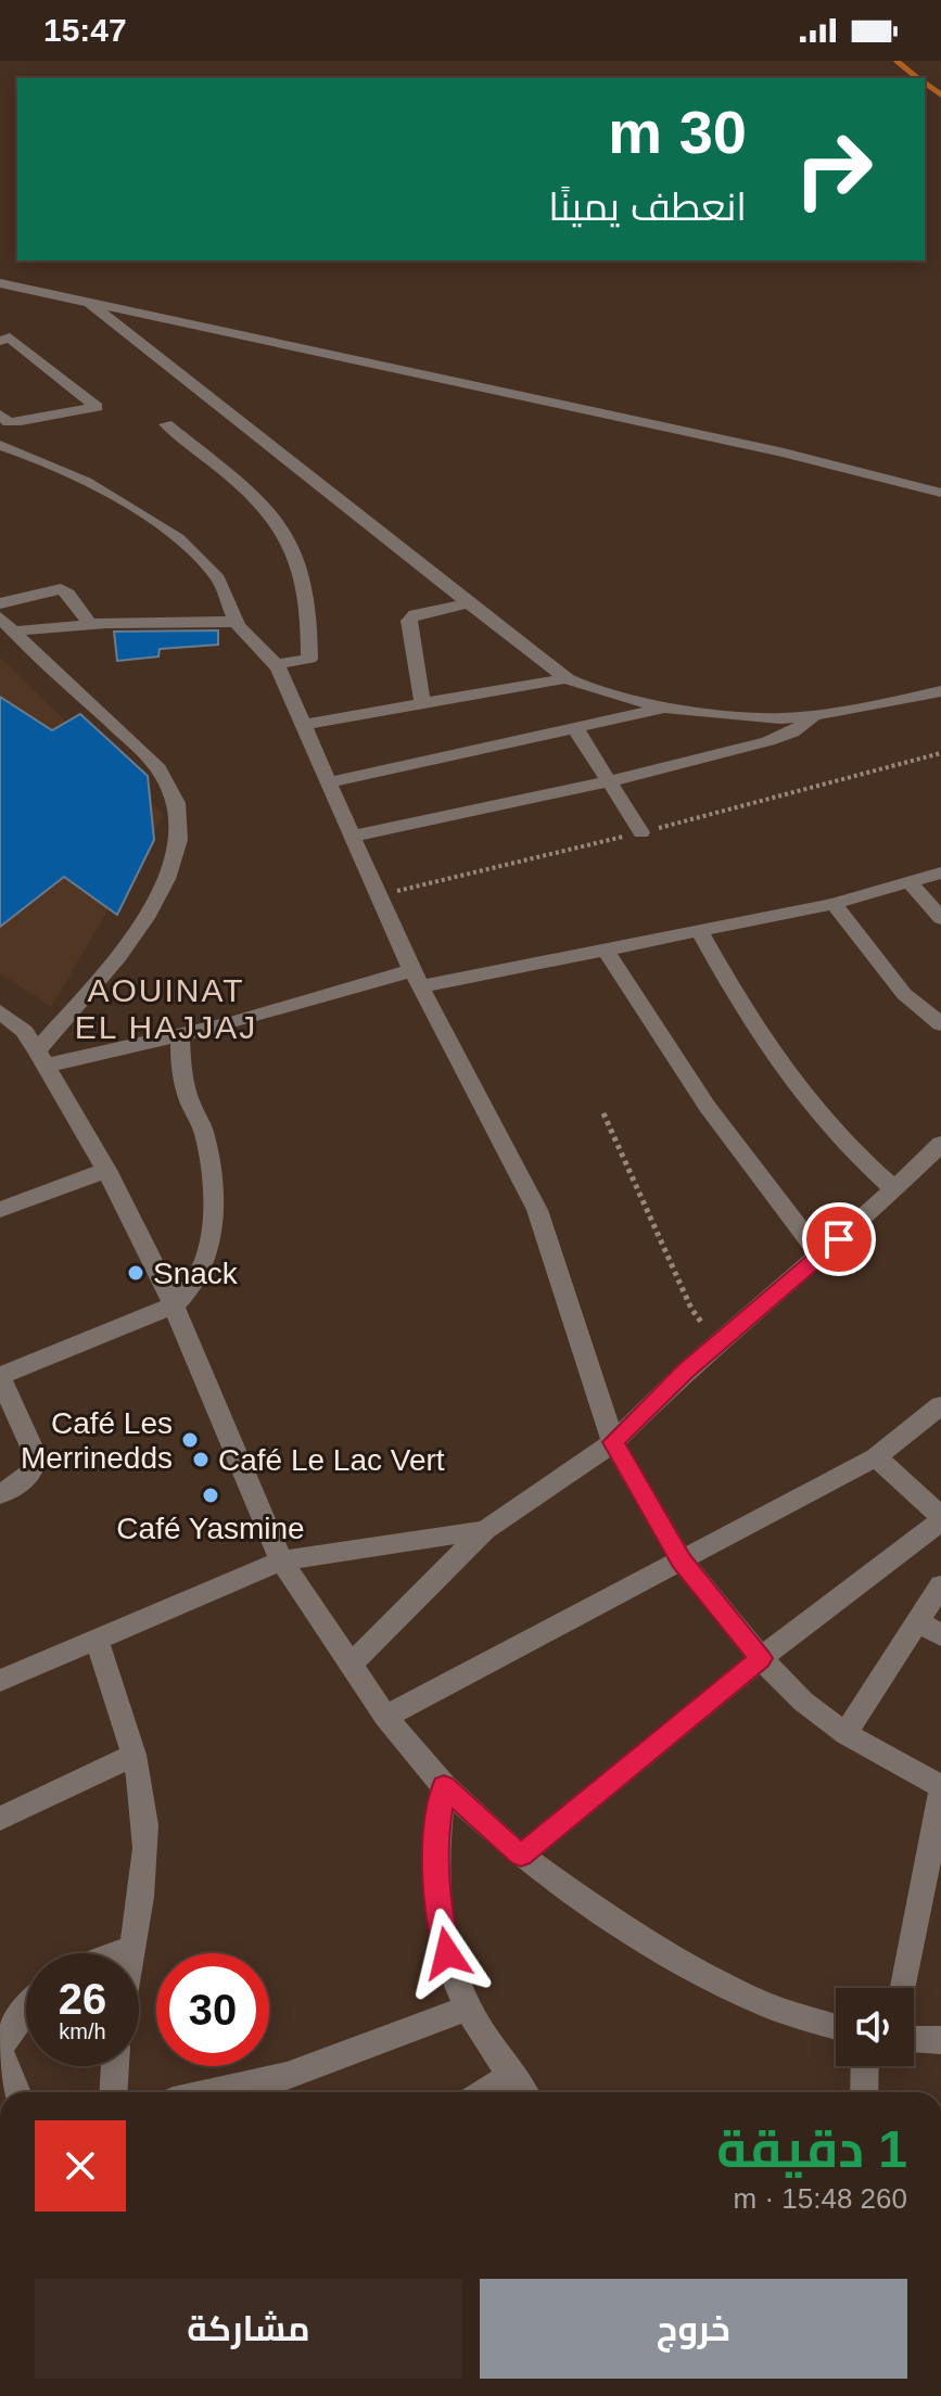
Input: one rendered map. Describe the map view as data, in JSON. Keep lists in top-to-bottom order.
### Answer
{
  "districts": ["AOUINAT EL HAJJAJ"],
  "places": [
    "Snack",
    "Café Les Merrinedds",
    "Café Le Lac Vert",
    "Café Yasmine"
  ],
  "page": {
    "status": "15:47",
    "turn": ["30 m", "انعطف يمينًا"],
    "speed": "26 km/h",
    "limit": "30",
    "heading": ["1 دقيقة", "260 m · 15:48"],
    "buttons": ["خروج", "مشاركة"]
  }
}
